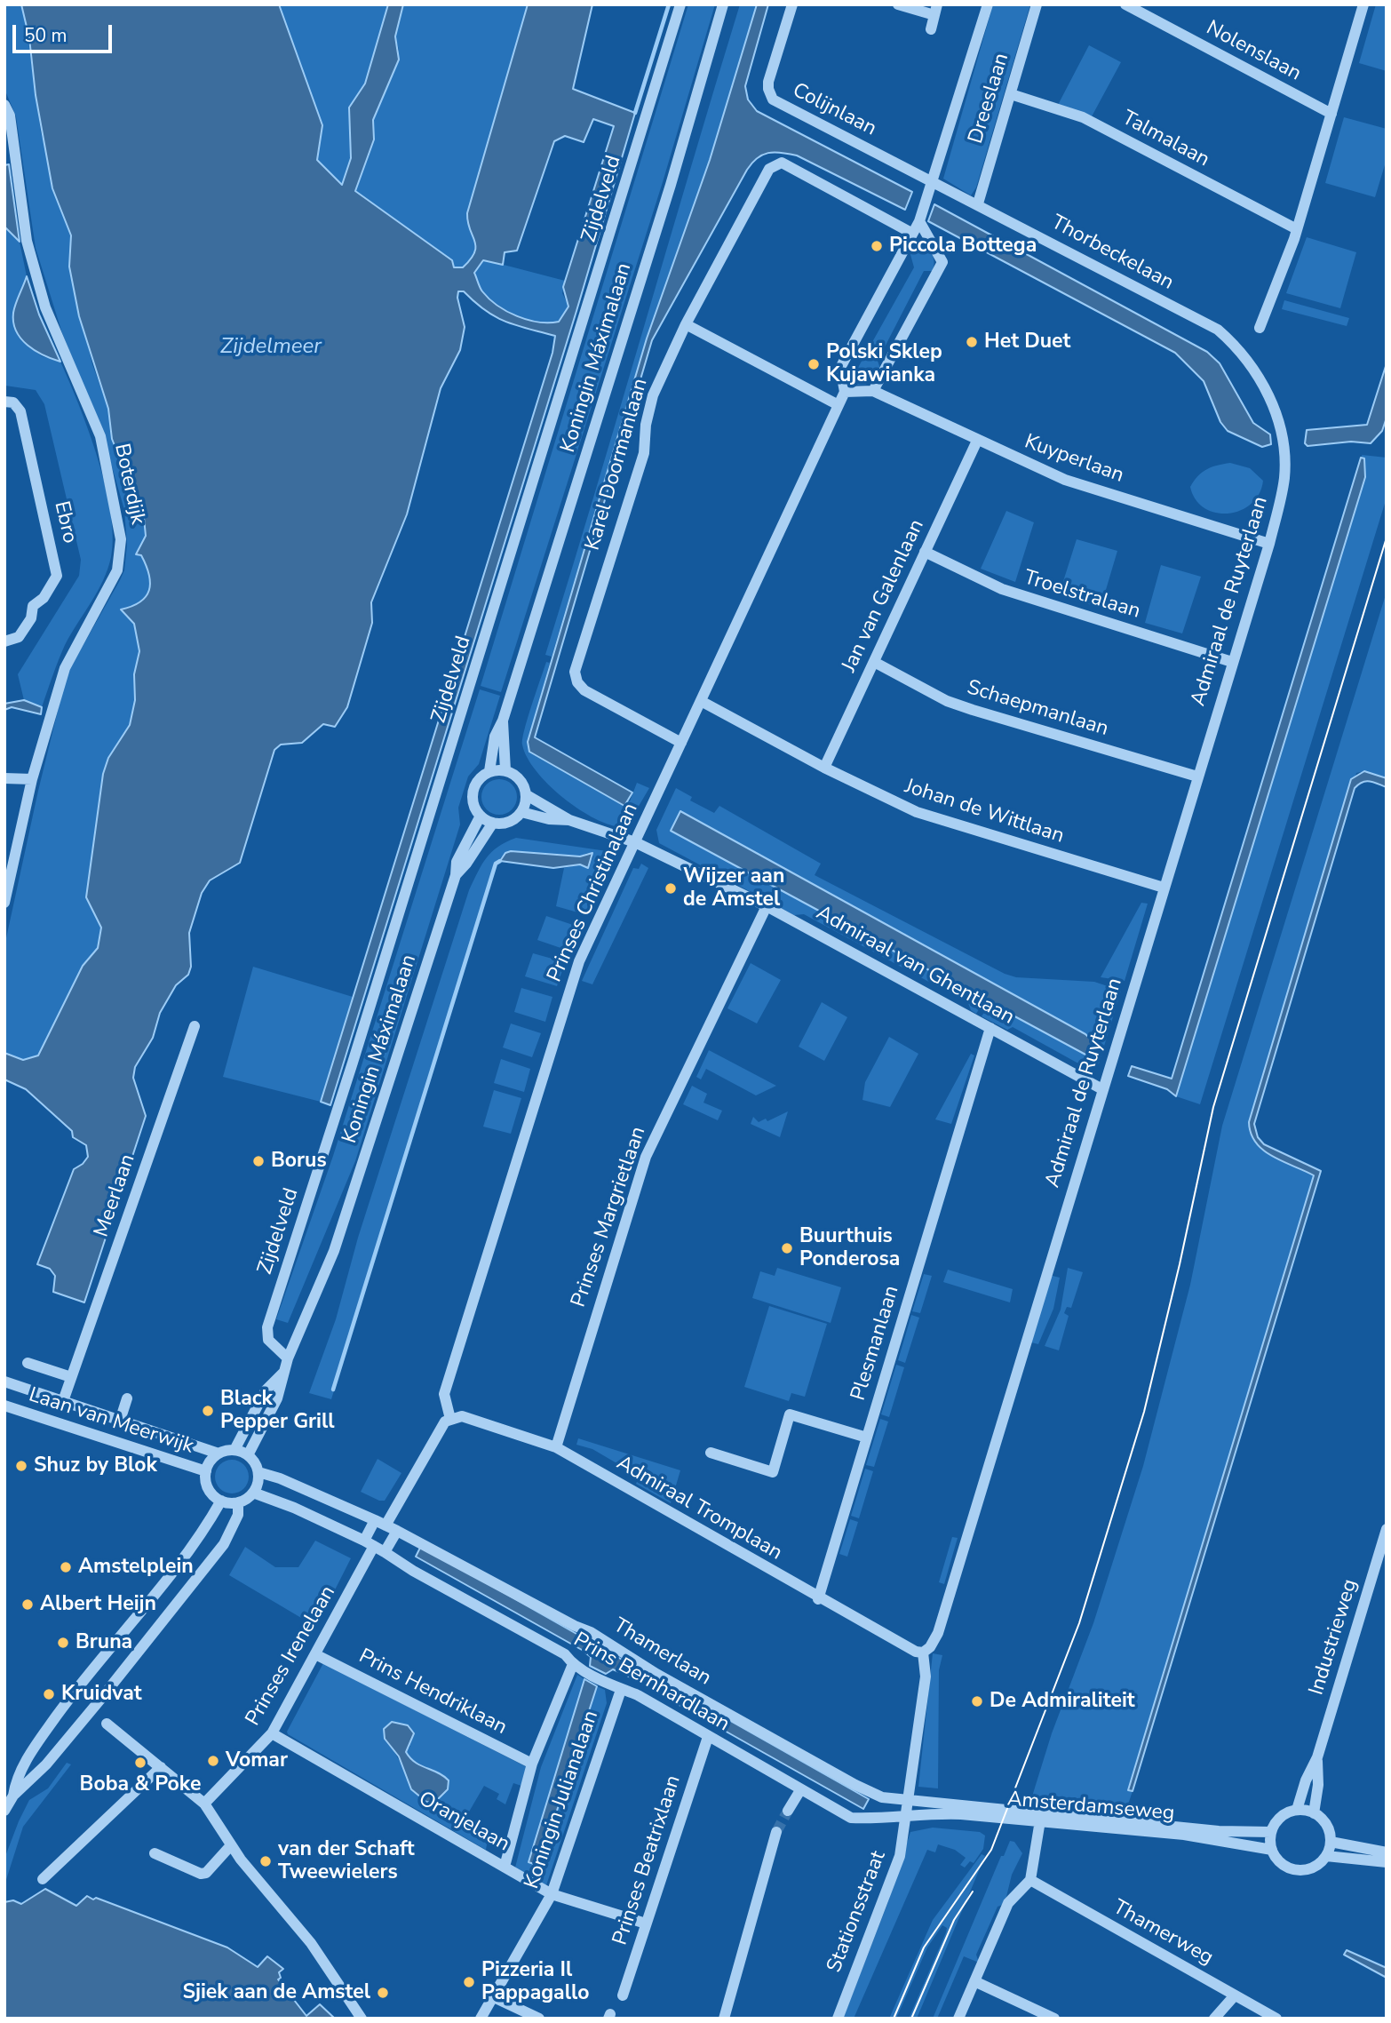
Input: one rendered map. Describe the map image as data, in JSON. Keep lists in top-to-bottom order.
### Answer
{
  "streets": {
    "street": [
      "Nolenslaan",
      "Dreeslaan",
      "Colijnlaan",
      "Talmalaan",
      "Zijdelveld",
      "Thorbeckelaan",
      "Koningin Máximalaan",
      "Kuyperlaan",
      "Karel Doormanlaan",
      "Boterdijk",
      "Ebro",
      "Troelstralaan",
      "Jan van Galenlaan",
      "Admiraal de Ruyterlaan",
      "Schaepmanlaan",
      "Johan de Wittlaan",
      "Prinses Christinalaan",
      "Admiraal van Ghentlaan",
      "Meerlaan",
      "Prinses Margrietlaan",
      "Plesmanlaan",
      "Laan van Meerwijk",
      "Admiraal Tromplaan",
      "Industrieweg",
      "Thamerlaan",
      "Prinses Irenelaan",
      "Prins Bernhardlaan",
      "Prins Hendriklaan",
      "Koningin Julianalaan",
      "Amsterdamseweg",
      "Oranjelaan",
      "Prinses Beatrixlaan",
      "Stationsstraat",
      "Thamerweg"
    ]
  },
  "crossings": [
    ["Dreeslaan", "Talmalaan"],
    ["Dreeslaan", "Thorbeckelaan"],
    ["Colijnlaan", "Thorbeckelaan"],
    ["Colijnlaan", "Prinses Christinalaan"],
    ["Zijdelveld", "Koningin Máximalaan"],
    ["Thorbeckelaan", "Admiraal de Ruyterlaan"],
    ["Thorbeckelaan", "Prinses Christinalaan"],
    ["Koningin Máximalaan", "Admiraal van Ghentlaan"],
    ["Koningin Máximalaan", "Laan van Meerwijk"],
    ["Kuyperlaan", "Jan van Galenlaan"],
    ["Kuyperlaan", "Admiraal de Ruyterlaan"],
    ["Karel Doormanlaan", "Prinses Christinalaan"],
    ["Troelstralaan", "Jan van Galenlaan"],
    ["Troelstralaan", "Admiraal de Ruyterlaan"],
    ["Jan van Galenlaan", "Schaepmanlaan"],
    ["Jan van Galenlaan", "Johan de Wittlaan"],
    ["Admiraal de Ruyterlaan", "Schaepmanlaan"],
    ["Admiraal de Ruyterlaan", "Johan de Wittlaan"],
    ["Admiraal de Ruyterlaan", "Admiraal van Ghentlaan"],
    ["Admiraal de Ruyterlaan", "Admiraal Tromplaan"],
    ["Johan de Wittlaan", "Prinses Christinalaan"],
    ["Prinses Christinalaan", "Admiraal van Ghentlaan"],
    ["Prinses Christinalaan", "Admiraal Tromplaan"],
    ["Admiraal van Ghentlaan", "Prinses Margrietlaan"],
    ["Admiraal van Ghentlaan", "Plesmanlaan"],
    ["Meerlaan", "Laan van Meerwijk"],
    ["Prinses Margrietlaan", "Admiraal Tromplaan"],
    ["Plesmanlaan", "Admiraal Tromplaan"],
    ["Industrieweg", "Amsterdamseweg"],
    ["Thamerlaan", "Prinses Irenelaan"],
    ["Thamerlaan", "Amsterdamseweg"],
    ["Thamerlaan", "Stationsstraat"],
    ["Prinses Irenelaan", "Prins Bernhardlaan"],
    ["Prinses Irenelaan", "Prins Hendriklaan"],
    ["Prinses Irenelaan", "Oranjelaan"],
    ["Prins Bernhardlaan", "Koningin Julianalaan"],
    ["Prins Bernhardlaan", "Amsterdamseweg"],
    ["Prins Bernhardlaan", "Prinses Beatrixlaan"],
    ["Prins Bernhardlaan", "Stationsstraat"],
    ["Koningin Julianalaan", "Oranjelaan"],
    ["Amsterdamseweg", "Stationsstraat"],
    ["Oranjelaan", "Prinses Beatrixlaan"]
  ],
  "water": ["Zijdelmeer"],
  "places": [
    "Piccola Bottega",
    "Het Duet",
    "Polski Sklep Kujawianka",
    "Wijzer aan de Amstel",
    "Borus",
    "Buurthuis Ponderosa",
    "Black Pepper Grill",
    "Shuz by Blok",
    "Amstelplein",
    "Albert Heijn",
    "Bruna",
    "Kruidvat",
    "De Admiraliteit",
    "Vomar",
    "Boba & Poke",
    "van der Schaft Tweewielers",
    "Pizzeria Il Pappagallo",
    "Sjiek aan de Amstel"
  ],
  "scale_bar": "50 m"
}
